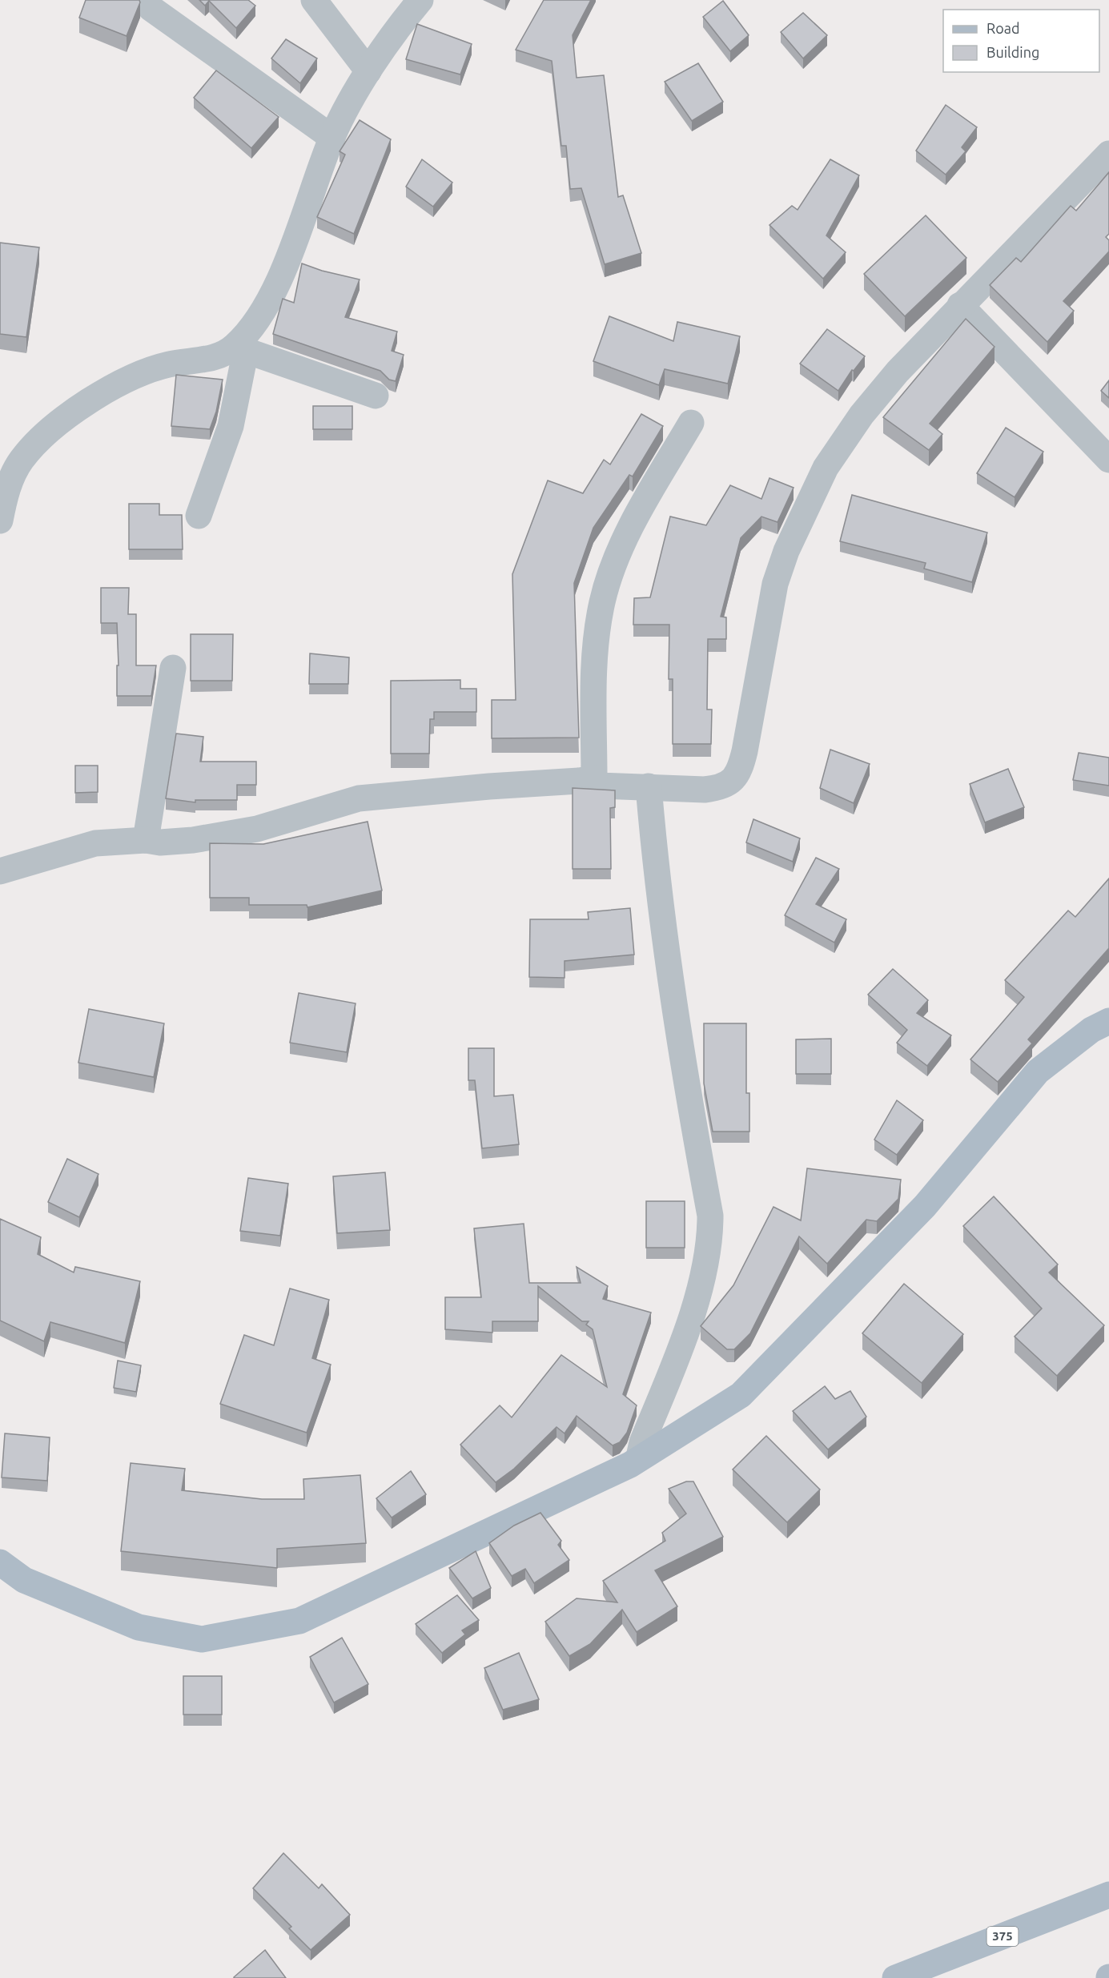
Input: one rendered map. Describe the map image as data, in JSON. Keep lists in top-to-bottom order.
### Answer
{
  "streets": {
    "main road": ["375"]
  },
  "legend": ["Road", "Building"]
}
